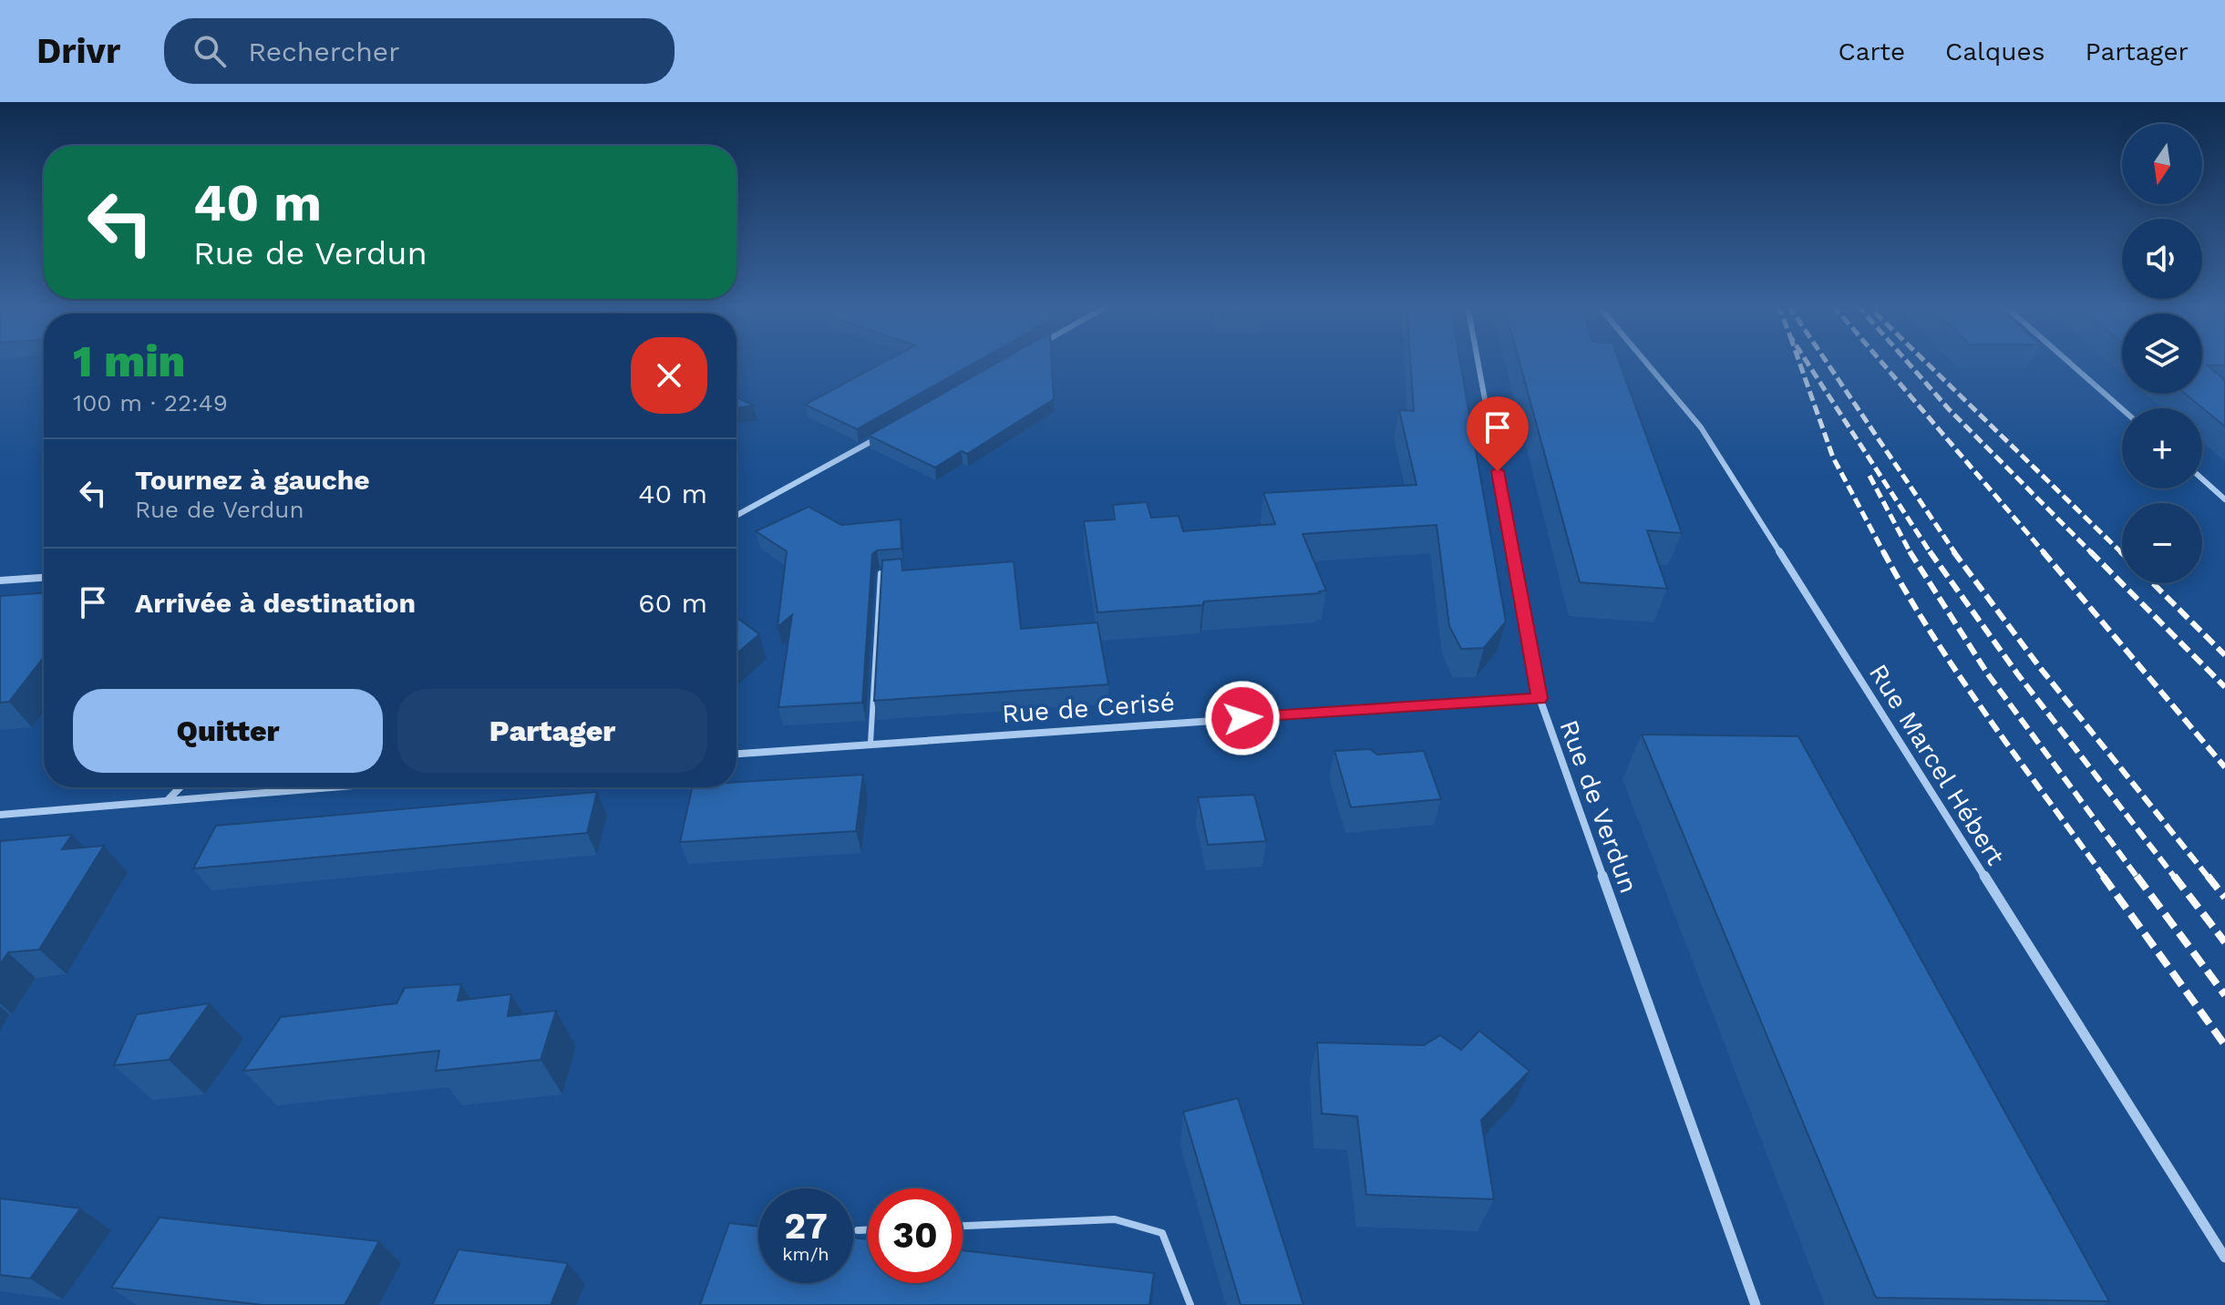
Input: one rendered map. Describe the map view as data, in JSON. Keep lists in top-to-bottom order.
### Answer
{
  "streets": {
    "street": ["Rue de Cerisé", "Rue Marcel Hébert", "Rue de Verdun"]
  },
  "crossings": [
    ["Rue de Cerisé", "Rue de Verdun"]
  ],
  "north": "bottom",
  "page": {
    "header": "Drivr",
    "search": "Rechercher",
    "nav": ["Carte", "Calques", "Partager"],
    "map_buttons": ["+", "−"],
    "turn": ["40 m", "Rue de Verdun"],
    "heading": ["1 min", "100 m · 22:49"],
    "list": [
      {
        "name": "Tournez à gauche",
        "note": "Rue de Verdun",
        "value": "40 m"
      },
      {
        "name": "Arrivée à destination",
        "value": "60 m"
      }
    ],
    "buttons": ["Quitter", "Partager"],
    "speed": "27 km/h",
    "limit": "30"
  }
}
